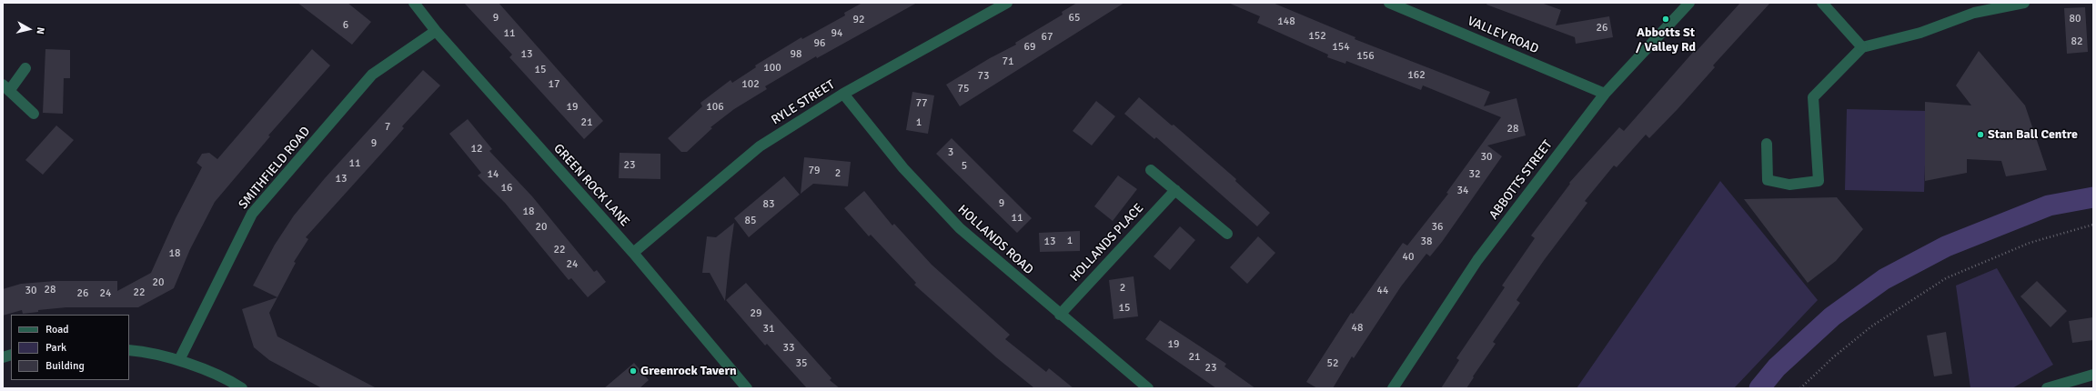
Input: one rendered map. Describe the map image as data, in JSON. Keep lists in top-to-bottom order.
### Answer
{
  "streets": {
    "street": [
      "VALLEY ROAD",
      "RYLE STREET",
      "SMITHFIELD ROAD",
      "ABBOTTS STREET",
      "GREEN ROCK LANE",
      "HOLLANDS ROAD",
      "HOLLANDS PLACE"
    ]
  },
  "crossings": [
    ["VALLEY ROAD", "ABBOTTS STREET"],
    ["RYLE STREET", "GREEN ROCK LANE"],
    ["RYLE STREET", "HOLLANDS ROAD"],
    ["SMITHFIELD ROAD", "GREEN ROCK LANE"],
    ["HOLLANDS ROAD", "HOLLANDS PLACE"]
  ],
  "places": ["Abbotts St / Valley Rd", "Stan Ball Centre", "Greenrock Tavern"],
  "house_numbers": [
    "9",
    "65",
    "80",
    "92",
    "148",
    "6",
    "26",
    "11",
    "94",
    "152",
    "67",
    "82",
    "96",
    "69",
    "154",
    "13",
    "98",
    "156",
    "71",
    "100",
    "15",
    "162",
    "73",
    "17",
    "102",
    "75",
    "77",
    "19",
    "106",
    "21",
    "1",
    "7",
    "28",
    "9",
    "12",
    "3",
    "30",
    "11",
    "23",
    "5",
    "79",
    "2",
    "14",
    "32",
    "13",
    "16",
    "34",
    "9",
    "83",
    "18",
    "11",
    "85",
    "20",
    "36",
    "1",
    "13",
    "38",
    "22",
    "18",
    "40",
    "24",
    "20",
    "2",
    "28",
    "30",
    "44",
    "22",
    "26",
    "24",
    "15",
    "29",
    "48",
    "31",
    "19",
    "33",
    "21",
    "35",
    "52",
    "23"
  ],
  "legend": ["Road", "Park", "Building"],
  "north": "right"
}
